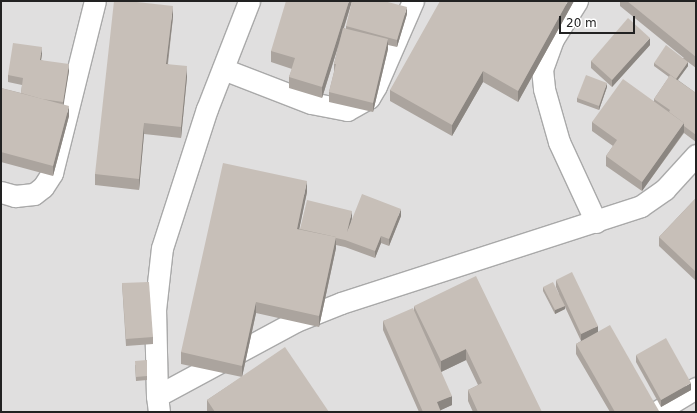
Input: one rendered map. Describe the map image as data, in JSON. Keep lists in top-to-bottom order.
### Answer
{
  "scale_bar": "20 m"
}
